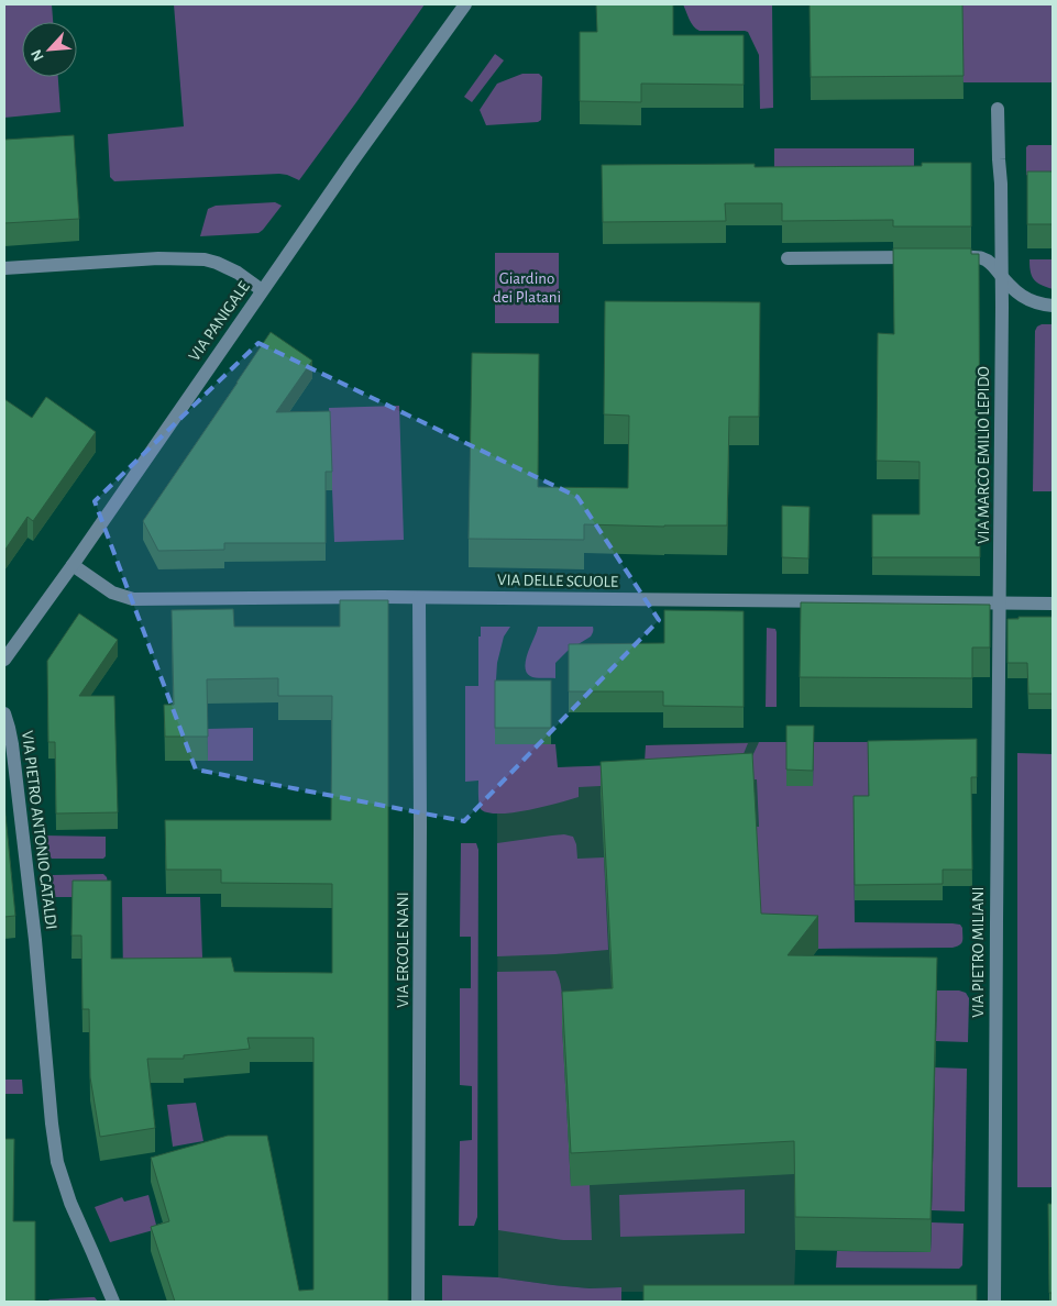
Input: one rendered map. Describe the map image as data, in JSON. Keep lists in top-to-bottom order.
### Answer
{
  "streets": {
    "street": [
      "VIA PANIGALE",
      "VIA MARCO EMILIO LEPIDO",
      "VIA DELLE SCUOLE",
      "VIA PIETRO ANTONIO CATALDI",
      "VIA ERCOLE NANI",
      "VIA PIETRO MILIANI"
    ]
  },
  "crossings": [
    ["VIA PANIGALE", "VIA DELLE SCUOLE"],
    ["VIA MARCO EMILIO LEPIDO", "VIA DELLE SCUOLE"],
    ["VIA MARCO EMILIO LEPIDO", "VIA PIETRO MILIANI"],
    ["VIA DELLE SCUOLE", "VIA ERCOLE NANI"],
    ["VIA DELLE SCUOLE", "VIA PIETRO MILIANI"]
  ],
  "parks": ["Giardino dei Platani"],
  "north": "bottom left"
}
